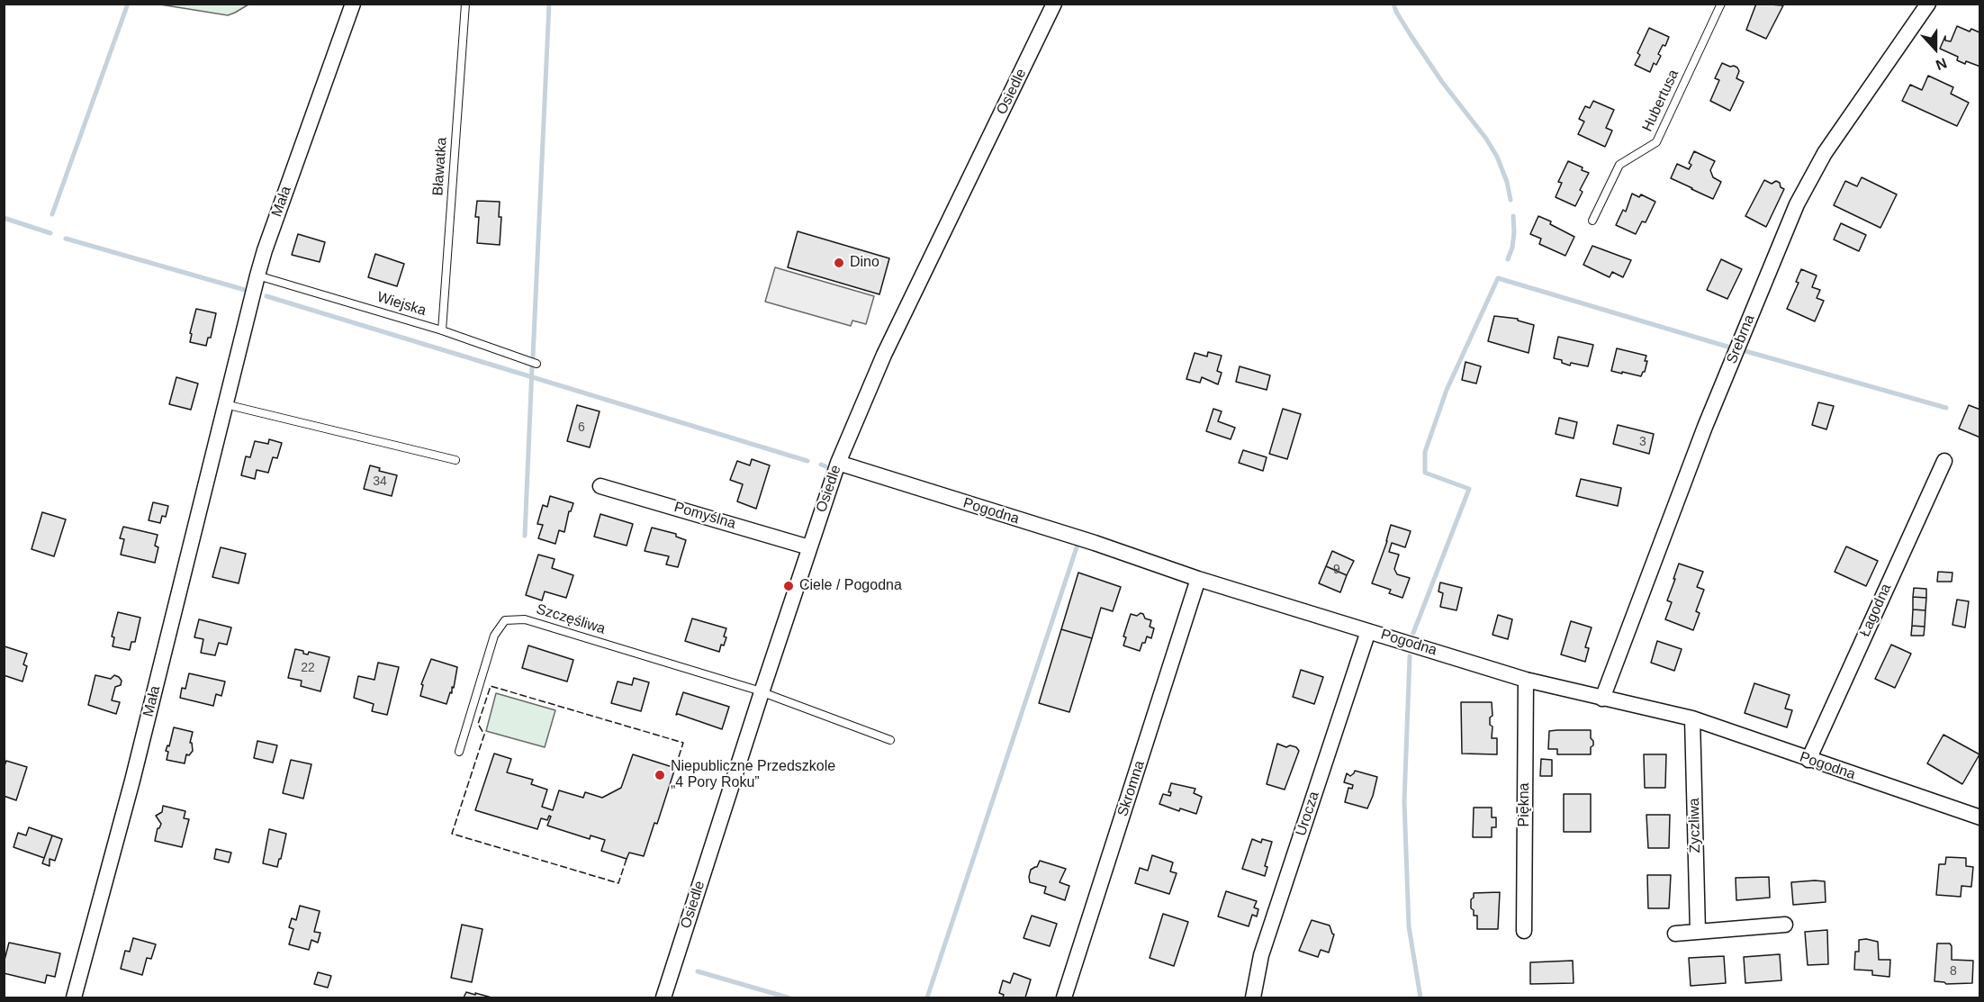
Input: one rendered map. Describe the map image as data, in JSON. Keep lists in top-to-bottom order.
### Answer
{
  "streets": {
    "street": [
      "Osiedle",
      "Mała",
      "Srebrna",
      "Pogodna",
      "Pomyślna",
      "Łagodna",
      "Skromna",
      "Piękna",
      "Urocza",
      "Życzliwa"
    ],
    "lane": [
      "Hubertusa",
      "Bławatka",
      "Wiejska",
      "Szczęśliwa"
    ]
  },
  "crossings": [
    ["Osiedle", "Pogodna"],
    ["Osiedle", "Pomyślna"],
    ["Osiedle", "Szczęśliwa"],
    ["Bławatka", "Wiejska"],
    ["Mała", "Wiejska"],
    ["Srebrna", "Pogodna"],
    ["Pogodna", "Łagodna"],
    ["Pogodna", "Skromna"],
    ["Pogodna", "Piękna"],
    ["Pogodna", "Urocza"],
    ["Pogodna", "Życzliwa"]
  ],
  "places": ["Dino", "Ciele / Pogodna", "Niepubliczne Przedszkole „4 Pory Roku”"],
  "house_numbers": [
    "6",
    "3",
    "34",
    "9",
    "22",
    "8"
  ],
  "north": "bottom"
}
